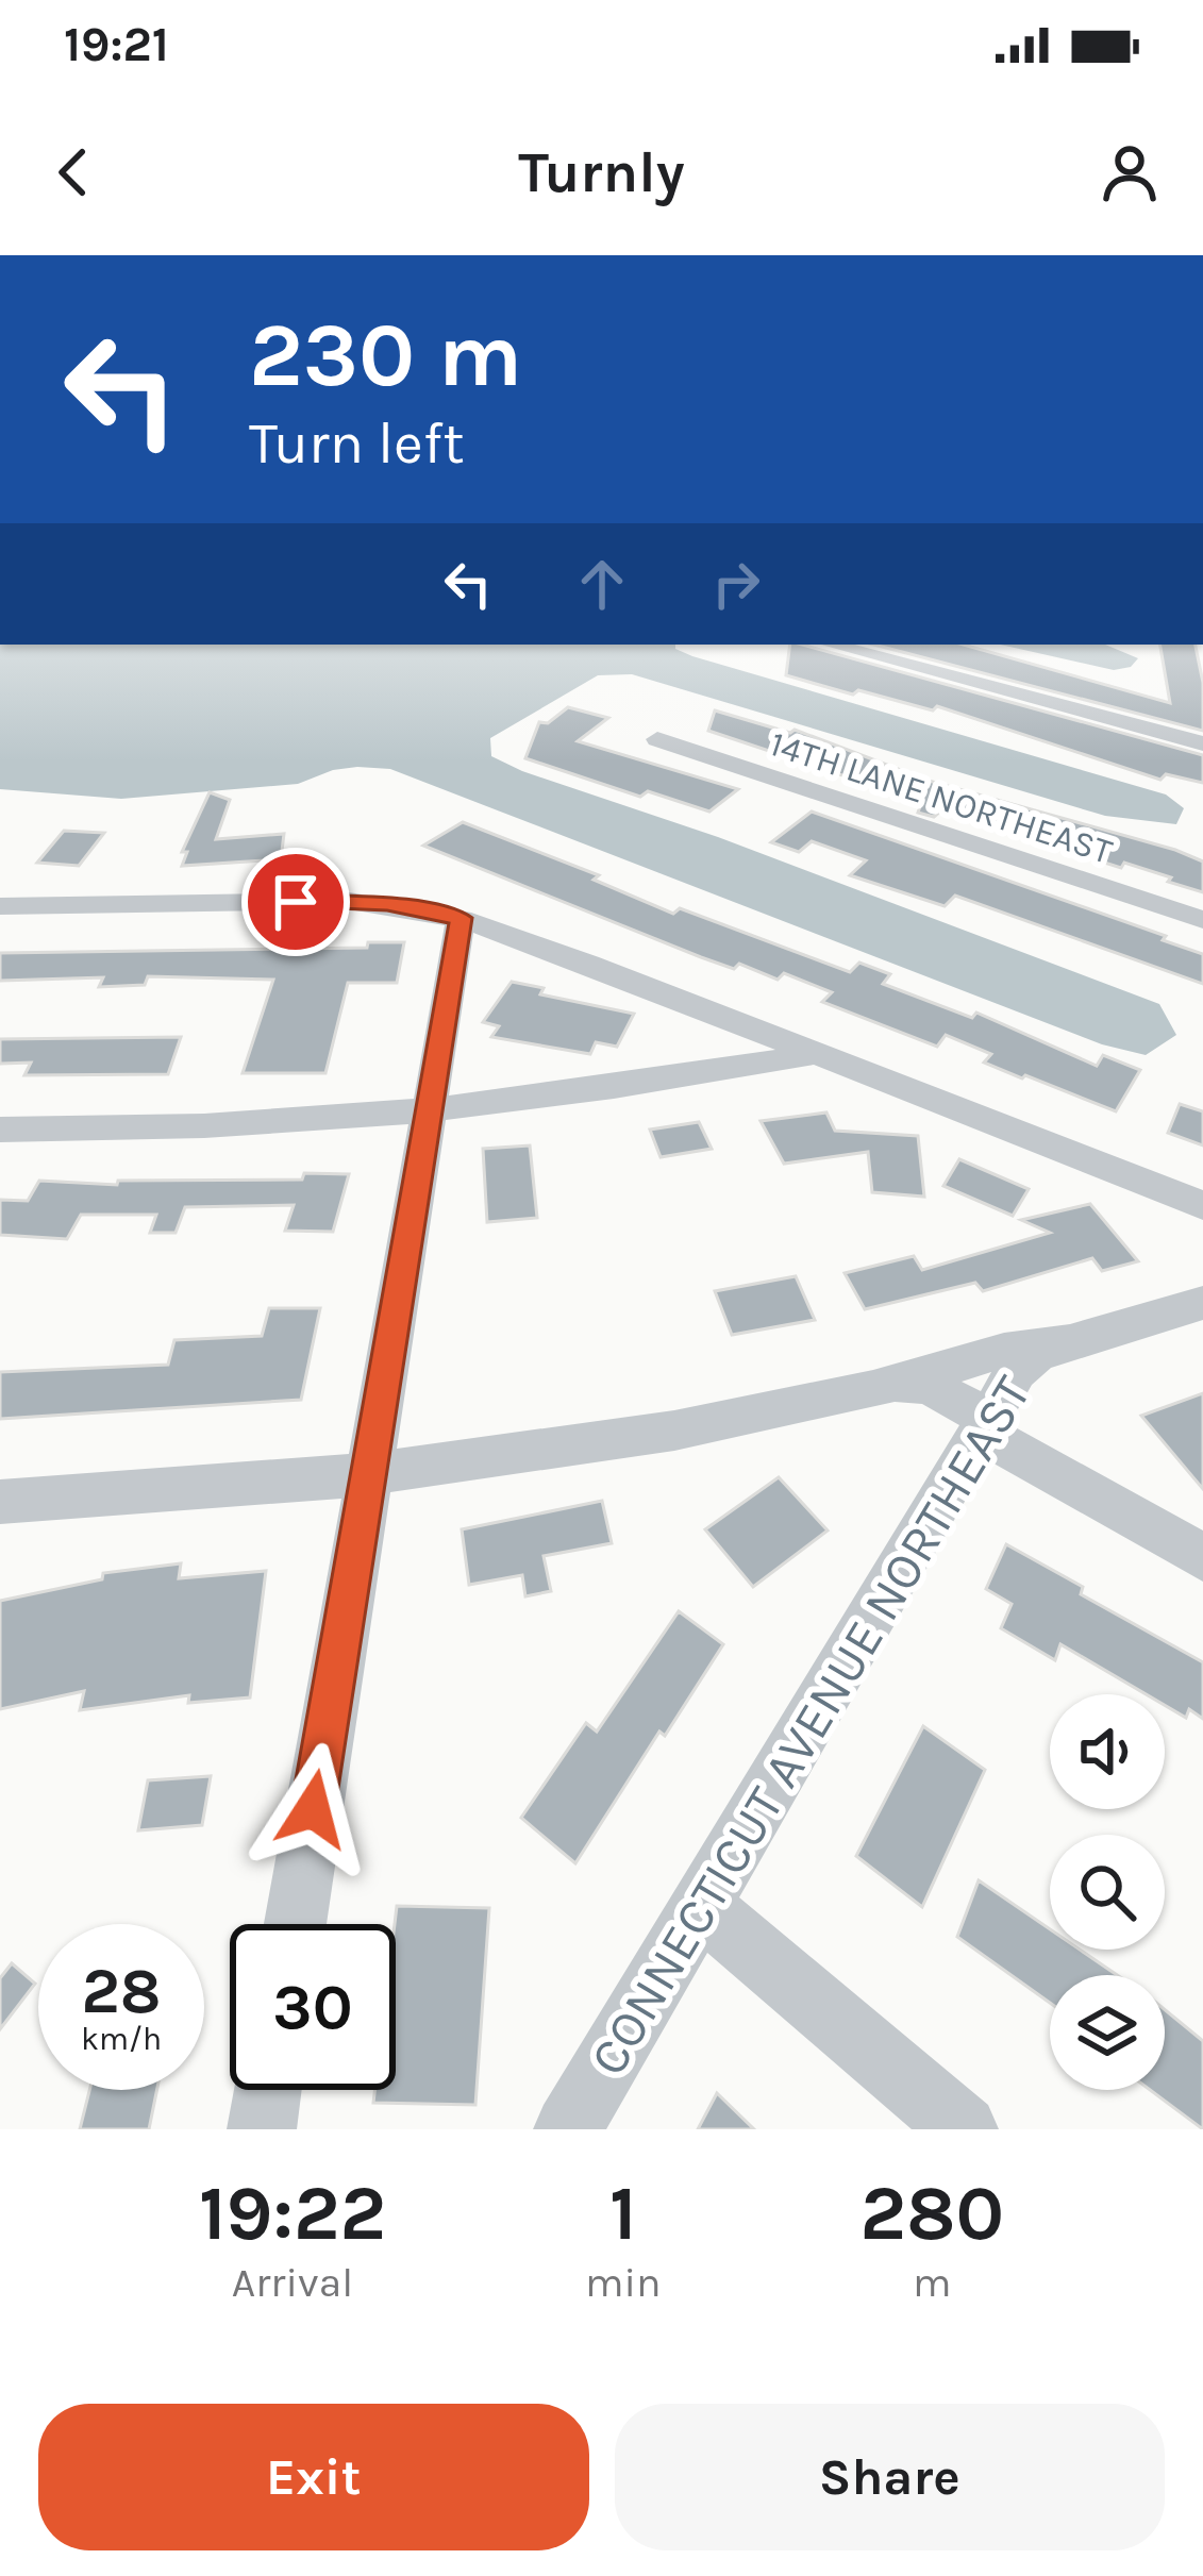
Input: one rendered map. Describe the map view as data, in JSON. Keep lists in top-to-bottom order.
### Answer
{
  "streets": {
    "street": ["14TH LANE NORTHEAST", "CONNECTICUT AVENUE NORTHEAST"]
  },
  "page": {
    "status": "19:21",
    "header": "Turnly",
    "turn": ["230 m", "Turn left"],
    "speed": "28 km/h",
    "limit": "30",
    "eta": [
      "19:22",
      "Arrival",
      "1",
      "min",
      "280",
      "m"
    ],
    "buttons": ["Exit", "Share"]
  }
}
